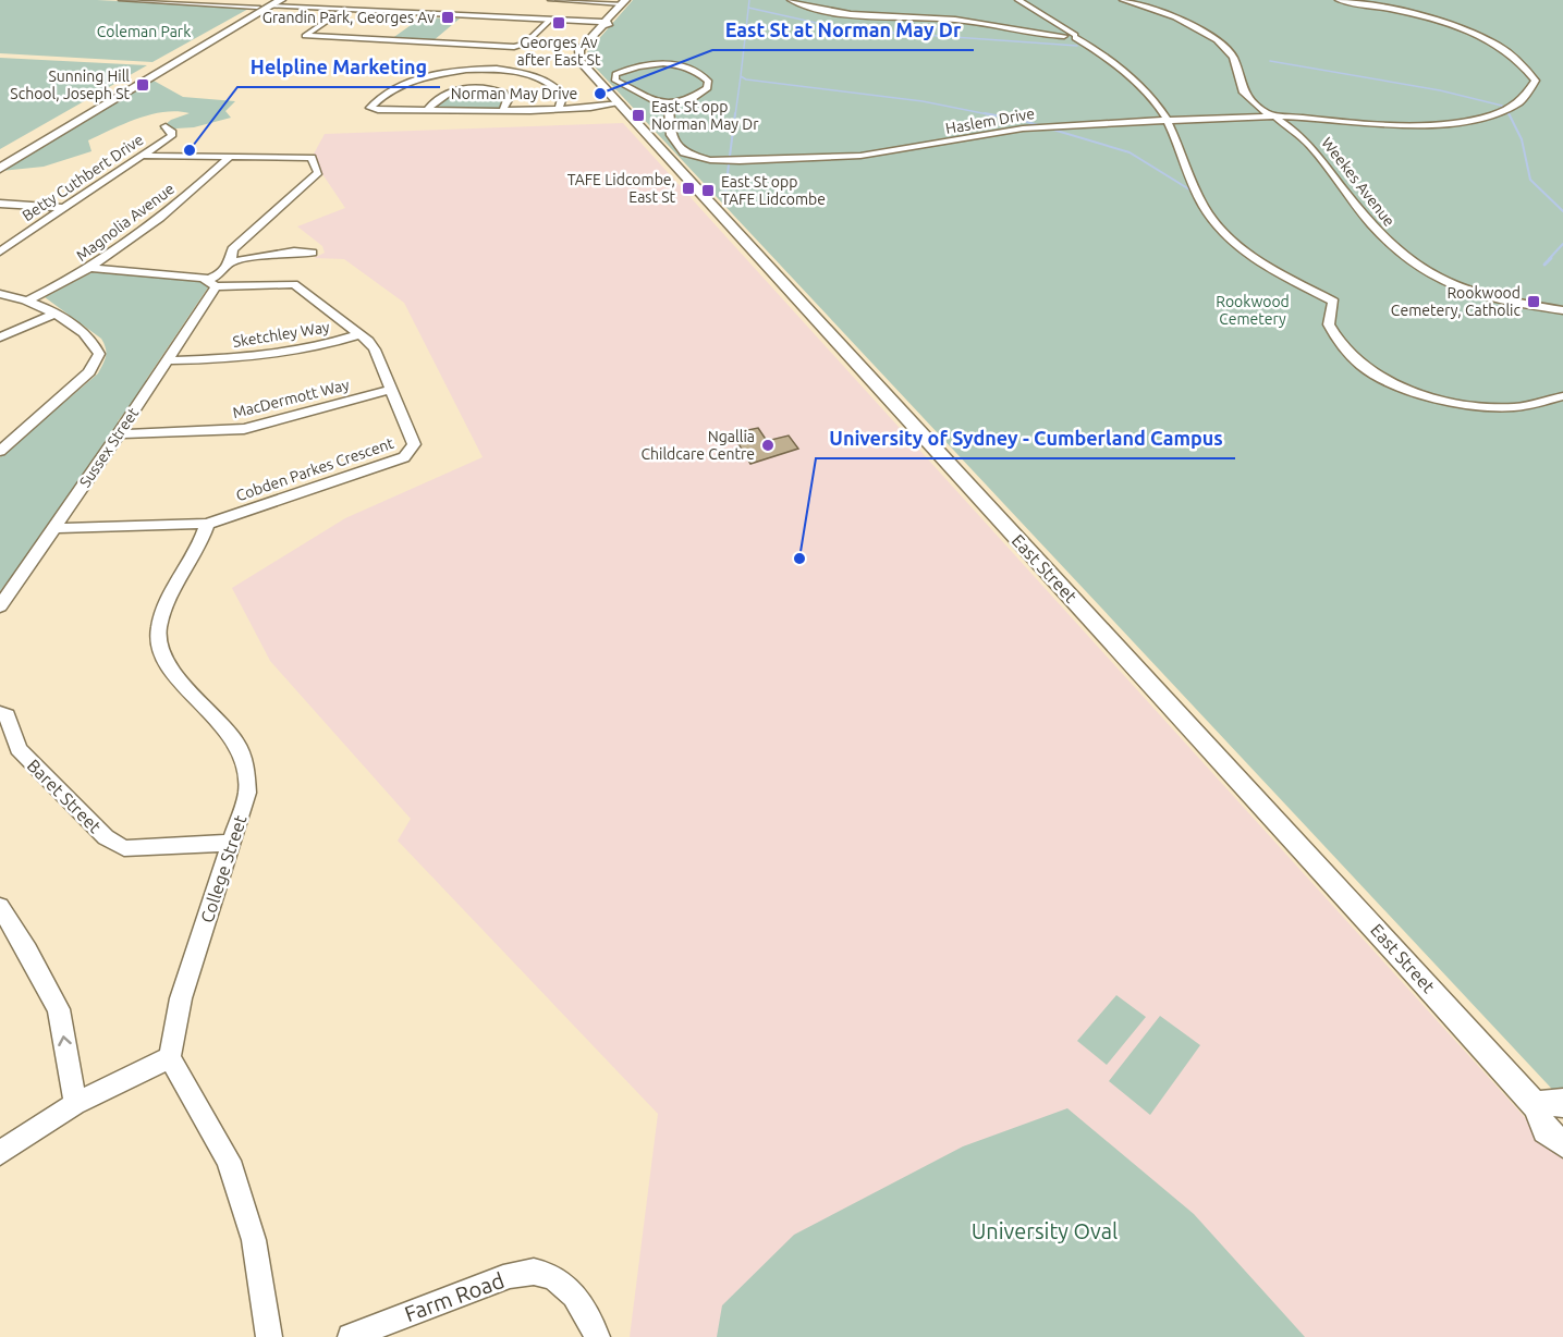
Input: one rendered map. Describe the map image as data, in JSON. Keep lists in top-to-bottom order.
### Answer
{
  "streets": {
    "main road": ["East Street"],
    "street": [
      "Norman May Drive",
      "Haslem Drive",
      "Betty Cuthbert Drive",
      "Weekes Avenue",
      "Magnolia Avenue",
      "Sketchley Way",
      "MacDermott Way",
      "Sussex Street",
      "Cobden Parkes Crescent",
      "Baret Street",
      "College Street",
      "Farm Road"
    ]
  },
  "crossings": [
    ["Norman May Drive", "East Street"],
    ["Haslem Drive", "Weekes Avenue"],
    ["Magnolia Avenue", "Cobden Parkes Crescent"],
    ["Sketchley Way", "Sussex Street"],
    ["Sketchley Way", "Cobden Parkes Crescent"],
    ["MacDermott Way", "Sussex Street"],
    ["MacDermott Way", "Cobden Parkes Crescent"],
    ["Sussex Street", "Cobden Parkes Crescent"],
    ["Cobden Parkes Crescent", "College Street"],
    ["Baret Street", "College Street"]
  ],
  "parks": ["Coleman Park", "Rookwood Cemetery", "University Oval"],
  "places": {
    "transit": [
      "Grandin Park, Georges Av",
      "Georges Av after East St",
      "Sunning Hill School, Joseph St",
      "East St opp Norman May Dr",
      "TAFE Lidcombe, East St",
      "East St opp TAFE Lidcombe",
      "Rookwood Cemetery, Catholic"
    ],
    "other": [
      "East St at Norman May Dr",
      "Helpline Marketing",
      "Ngallia Childcare Centre",
      "University of Sydney - Cumberland Campus"
    ]
  }
}
